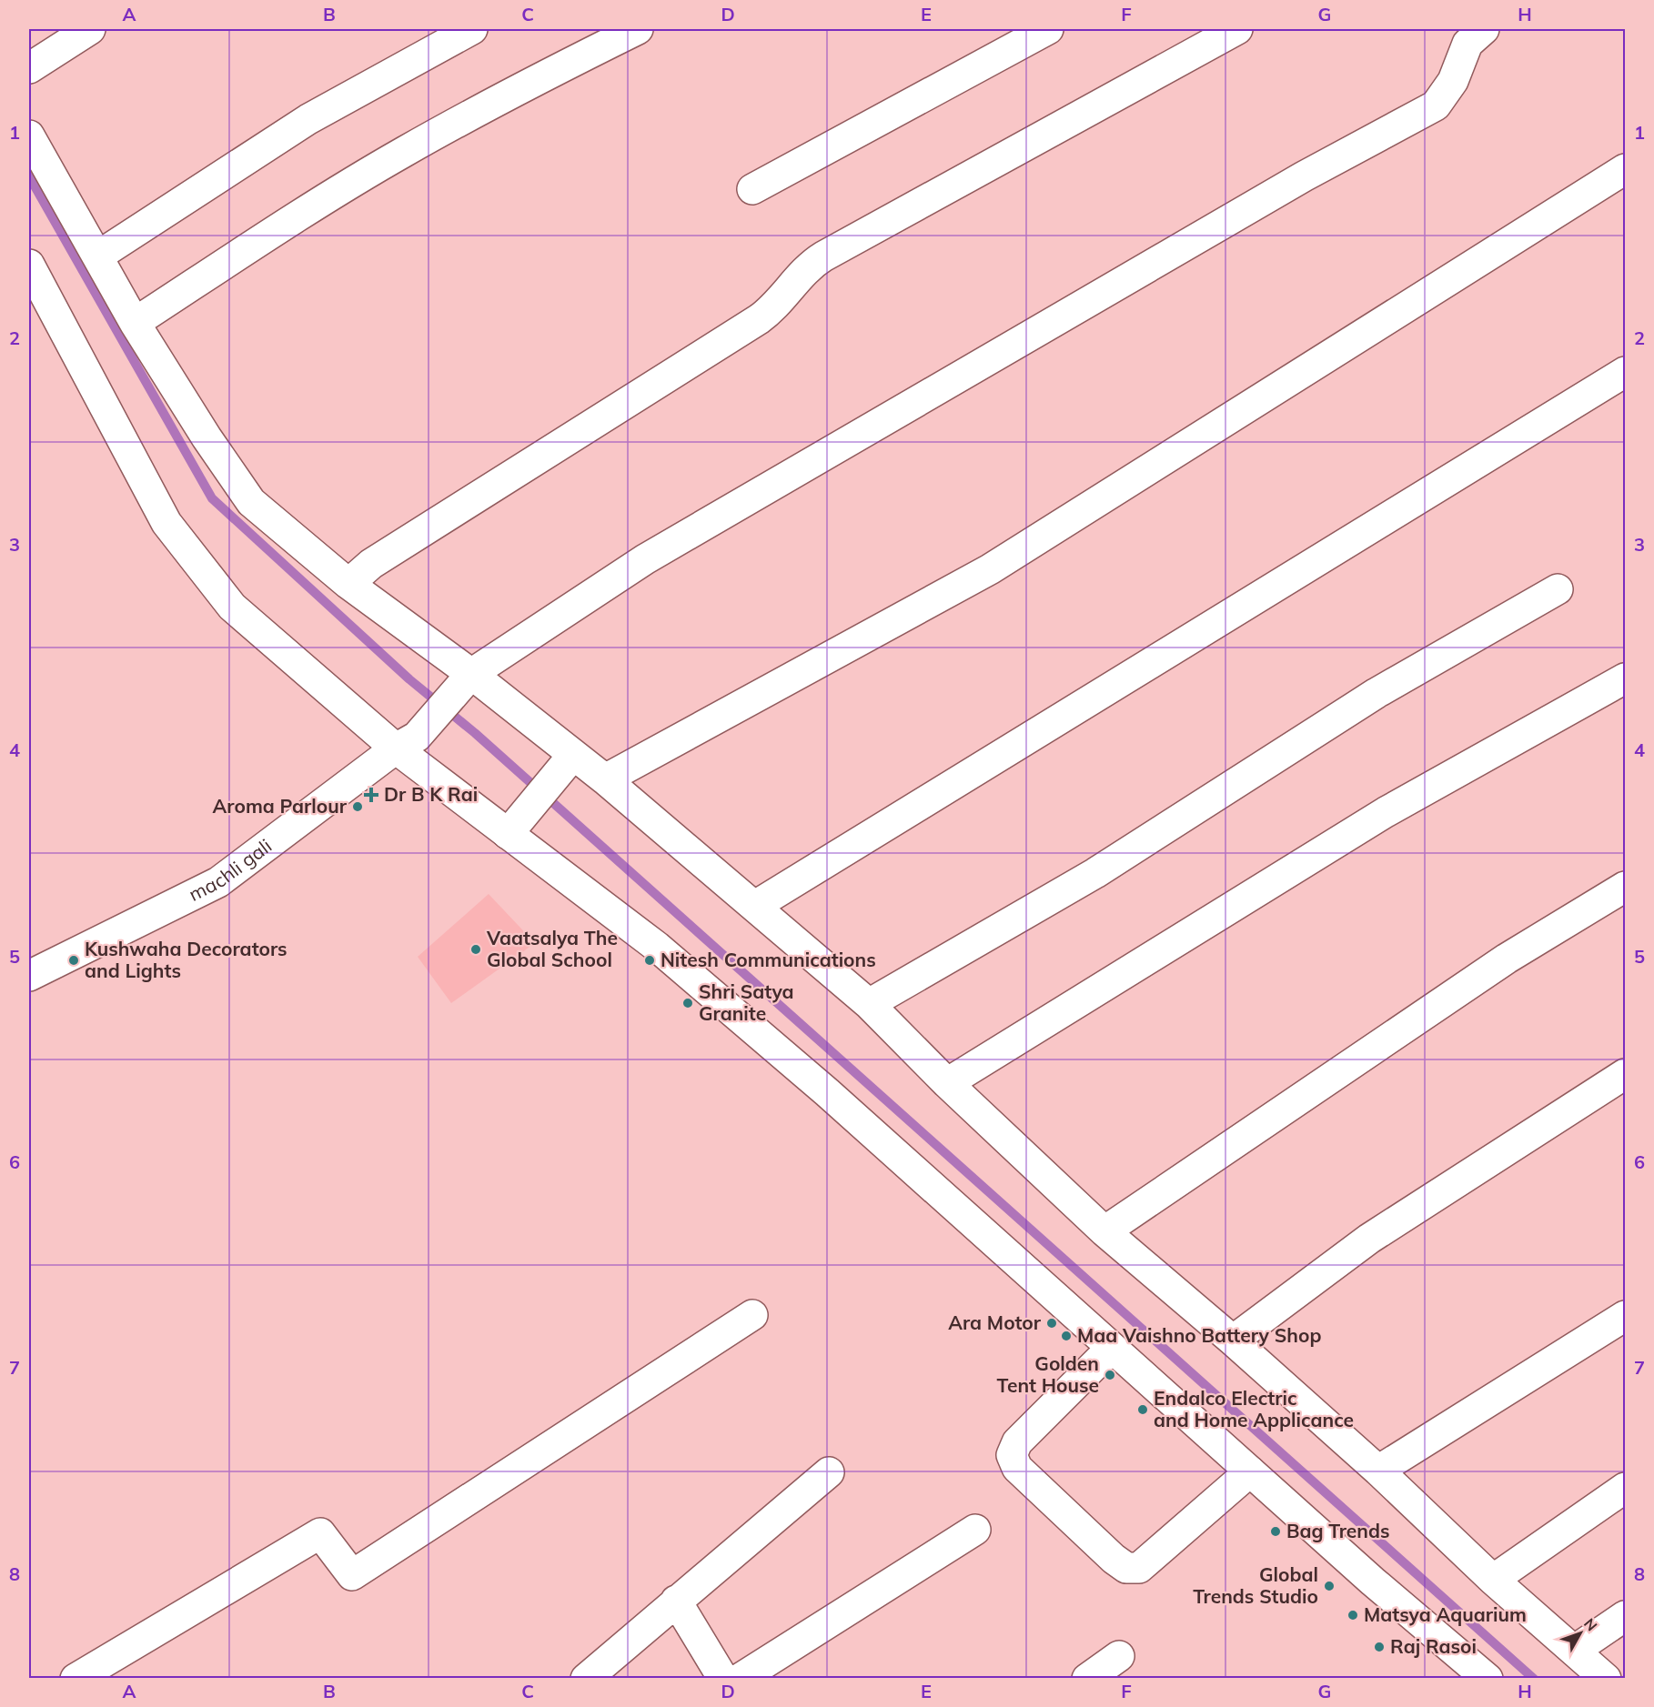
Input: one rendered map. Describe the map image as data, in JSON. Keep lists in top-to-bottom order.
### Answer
{
  "streets": {
    "street": ["machli gali"]
  },
  "places": {
    "health": ["Dr B K Rai"],
    "other": [
      "Aroma Parlour",
      "Vaatsalya The Global School",
      "Kushwaha Decorators and Lights",
      "Nitesh Communications",
      "Shri Satya Granite",
      "Ara Motor",
      "Maa Vaishno Battery Shop",
      "Golden Tent House",
      "Endalco Electric and Home Applicance",
      "Bag Trends",
      "Global Trends Studio",
      "Matsya Aquarium",
      "Raj Rasoi"
    ]
  },
  "north": "top right",
  "grid": {
    "columns": [
      "A",
      "B",
      "C",
      "D",
      "E",
      "F",
      "G",
      "H"
    ],
    "rows": [
      "1",
      "2",
      "3",
      "4",
      "5",
      "6",
      "7",
      "8"
    ]
  }
}
